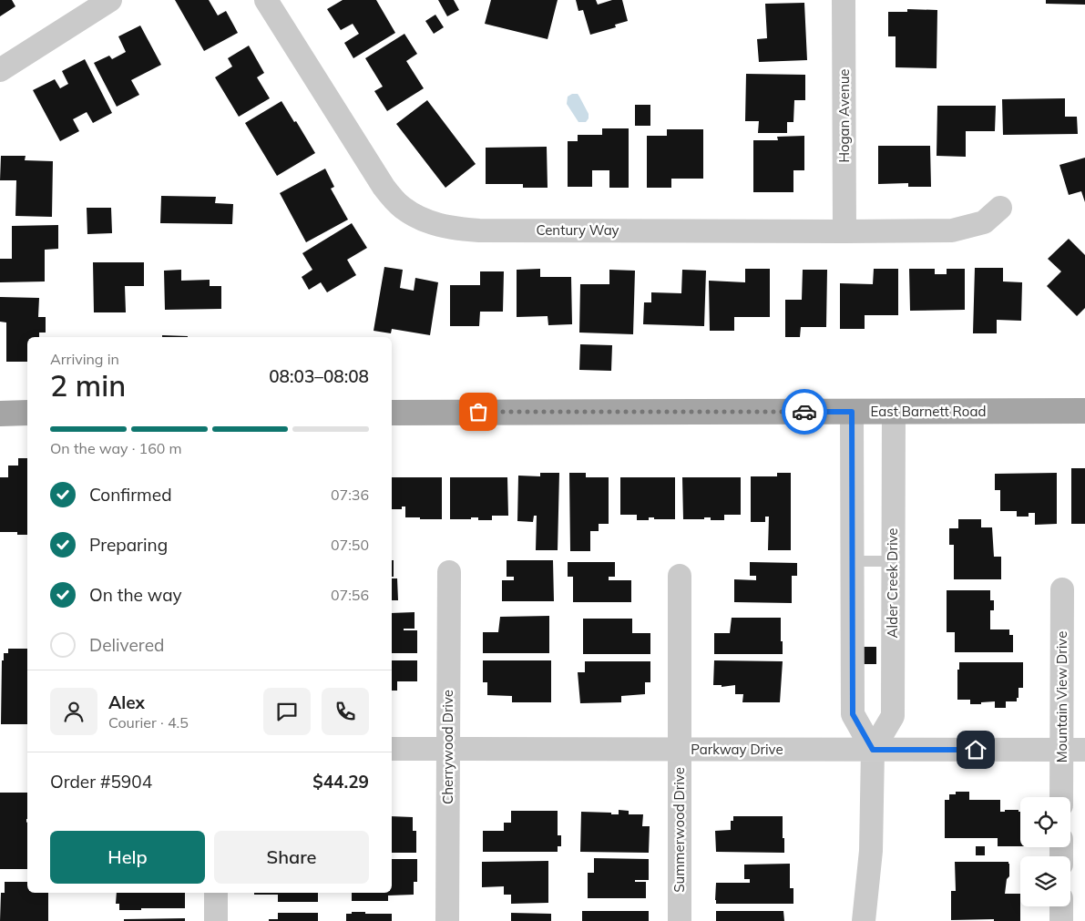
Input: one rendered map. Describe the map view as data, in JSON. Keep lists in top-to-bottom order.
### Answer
{
  "streets": {
    "main road": ["East Barnett Road"],
    "street": [
      "Hogan Avenue",
      "Century Way",
      "Alder Creek Drive",
      "Mountain View Drive",
      "Cherrywood Drive",
      "Parkway Drive",
      "Summerwood Drive"
    ]
  },
  "crossings": [
    ["Hogan Avenue", "Century Way"],
    ["East Barnett Road", "Alder Creek Drive"],
    ["Alder Creek Drive", "Parkway Drive"],
    ["Mountain View Drive", "Parkway Drive"],
    ["Cherrywood Drive", "Parkway Drive"],
    ["Parkway Drive", "Summerwood Drive"]
  ],
  "page": {
    "heading": ["2 min", "Arriving in", "08:03–08:08"],
    "panel": [
      "Alex",
      "Courier · 4.5",
      "Order #5904",
      "$44.29"
    ],
    "bar": "On the way · 160 m",
    "list": [
      ["Confirmed", "07:36"],
      ["Preparing", "07:50"],
      ["On the way", "07:56"],
      "Delivered"
    ],
    "buttons": ["Help", "Share"]
  }
}
